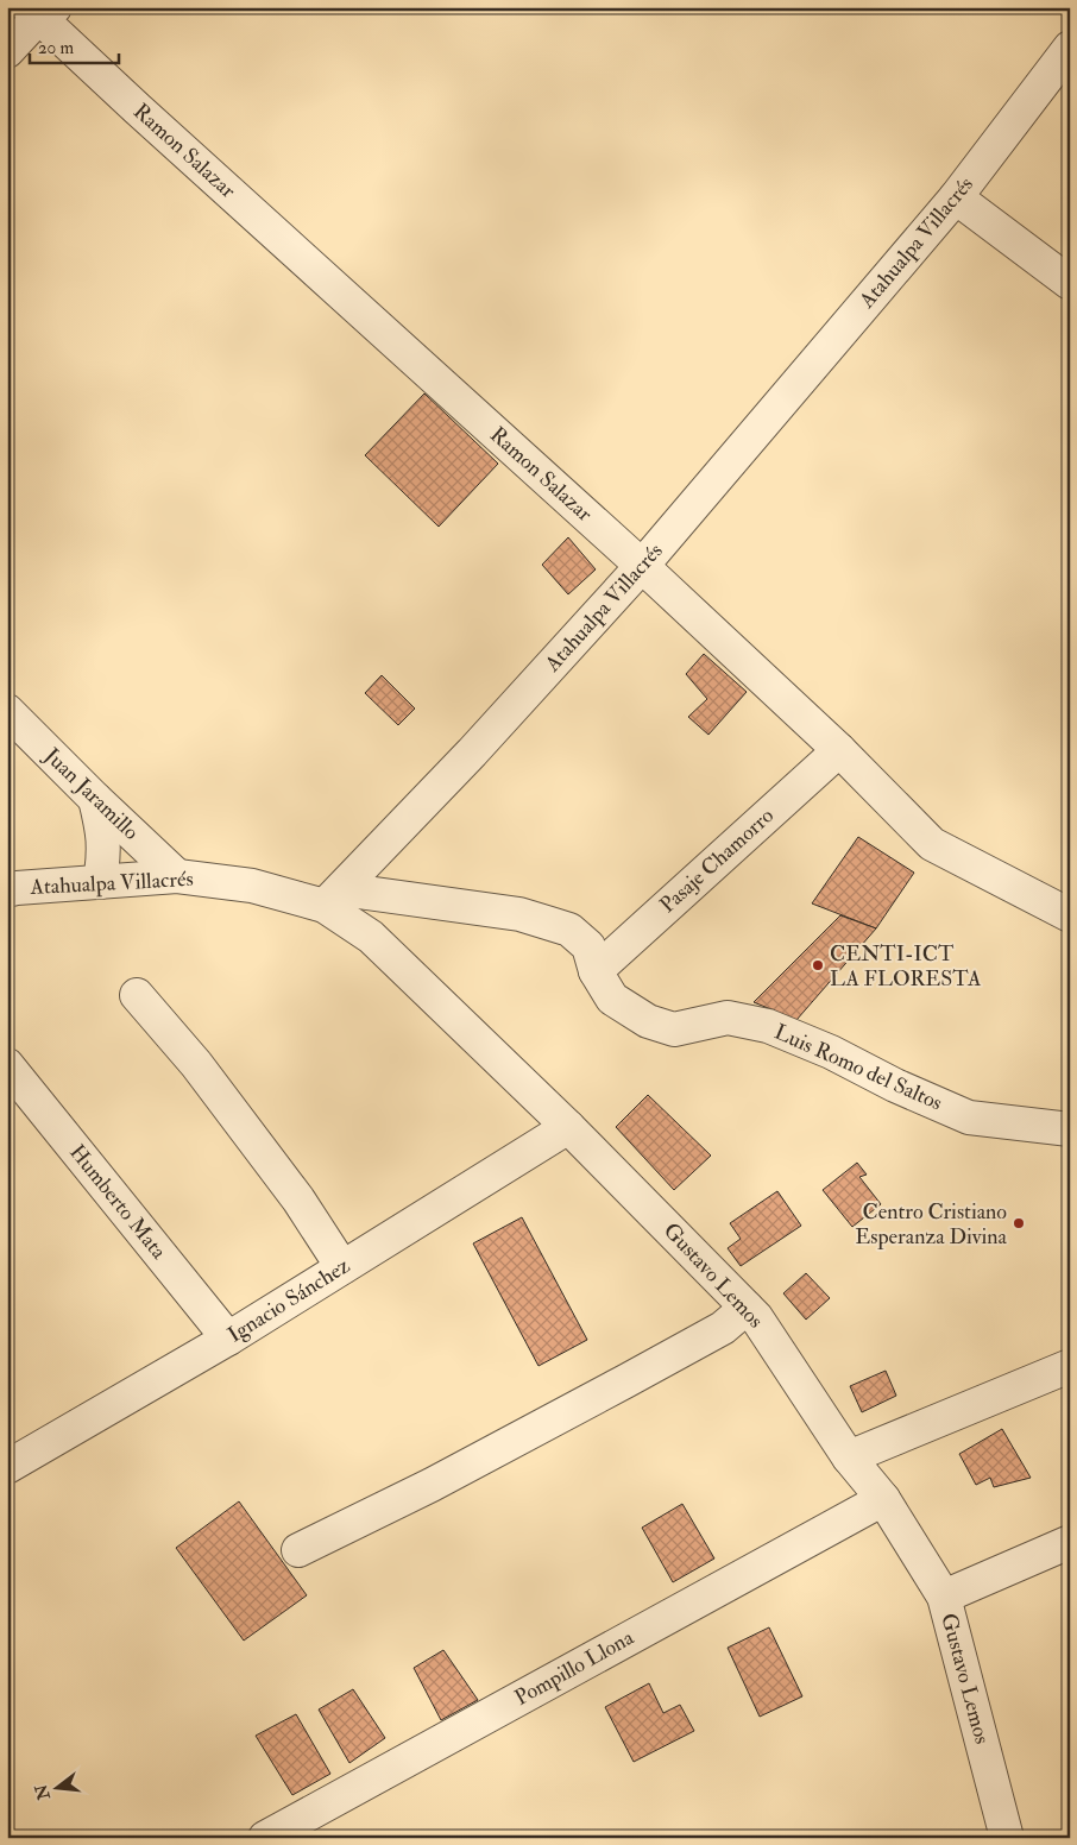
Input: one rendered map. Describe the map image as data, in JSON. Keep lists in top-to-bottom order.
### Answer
{
  "streets": {
    "street": [
      "Ramon Salazar",
      "Atahualpa Villacrés",
      "Juan Jaramillo",
      "Pasaje Chamorro",
      "Luis Romo del Saltos",
      "Humberto Mata",
      "Gustavo Lemos",
      "Ignacio Sánchez",
      "Pompillo Llona"
    ]
  },
  "crossings": [
    ["Ramon Salazar", "Atahualpa Villacrés"],
    ["Ramon Salazar", "Pasaje Chamorro"],
    ["Atahualpa Villacrés", "Juan Jaramillo"],
    ["Atahualpa Villacrés", "Luis Romo del Saltos"],
    ["Atahualpa Villacrés", "Gustavo Lemos"],
    ["Pasaje Chamorro", "Luis Romo del Saltos"],
    ["Luis Romo del Saltos", "Gustavo Lemos"],
    ["Humberto Mata", "Ignacio Sánchez"],
    ["Gustavo Lemos", "Ignacio Sánchez"],
    ["Gustavo Lemos", "Pompillo Llona"]
  ],
  "places": ["CENTI-ICT LA FLORESTA", "Centro Cristiano Esperanza Divina"],
  "scale_bar": "20 m",
  "north": "left"
}
